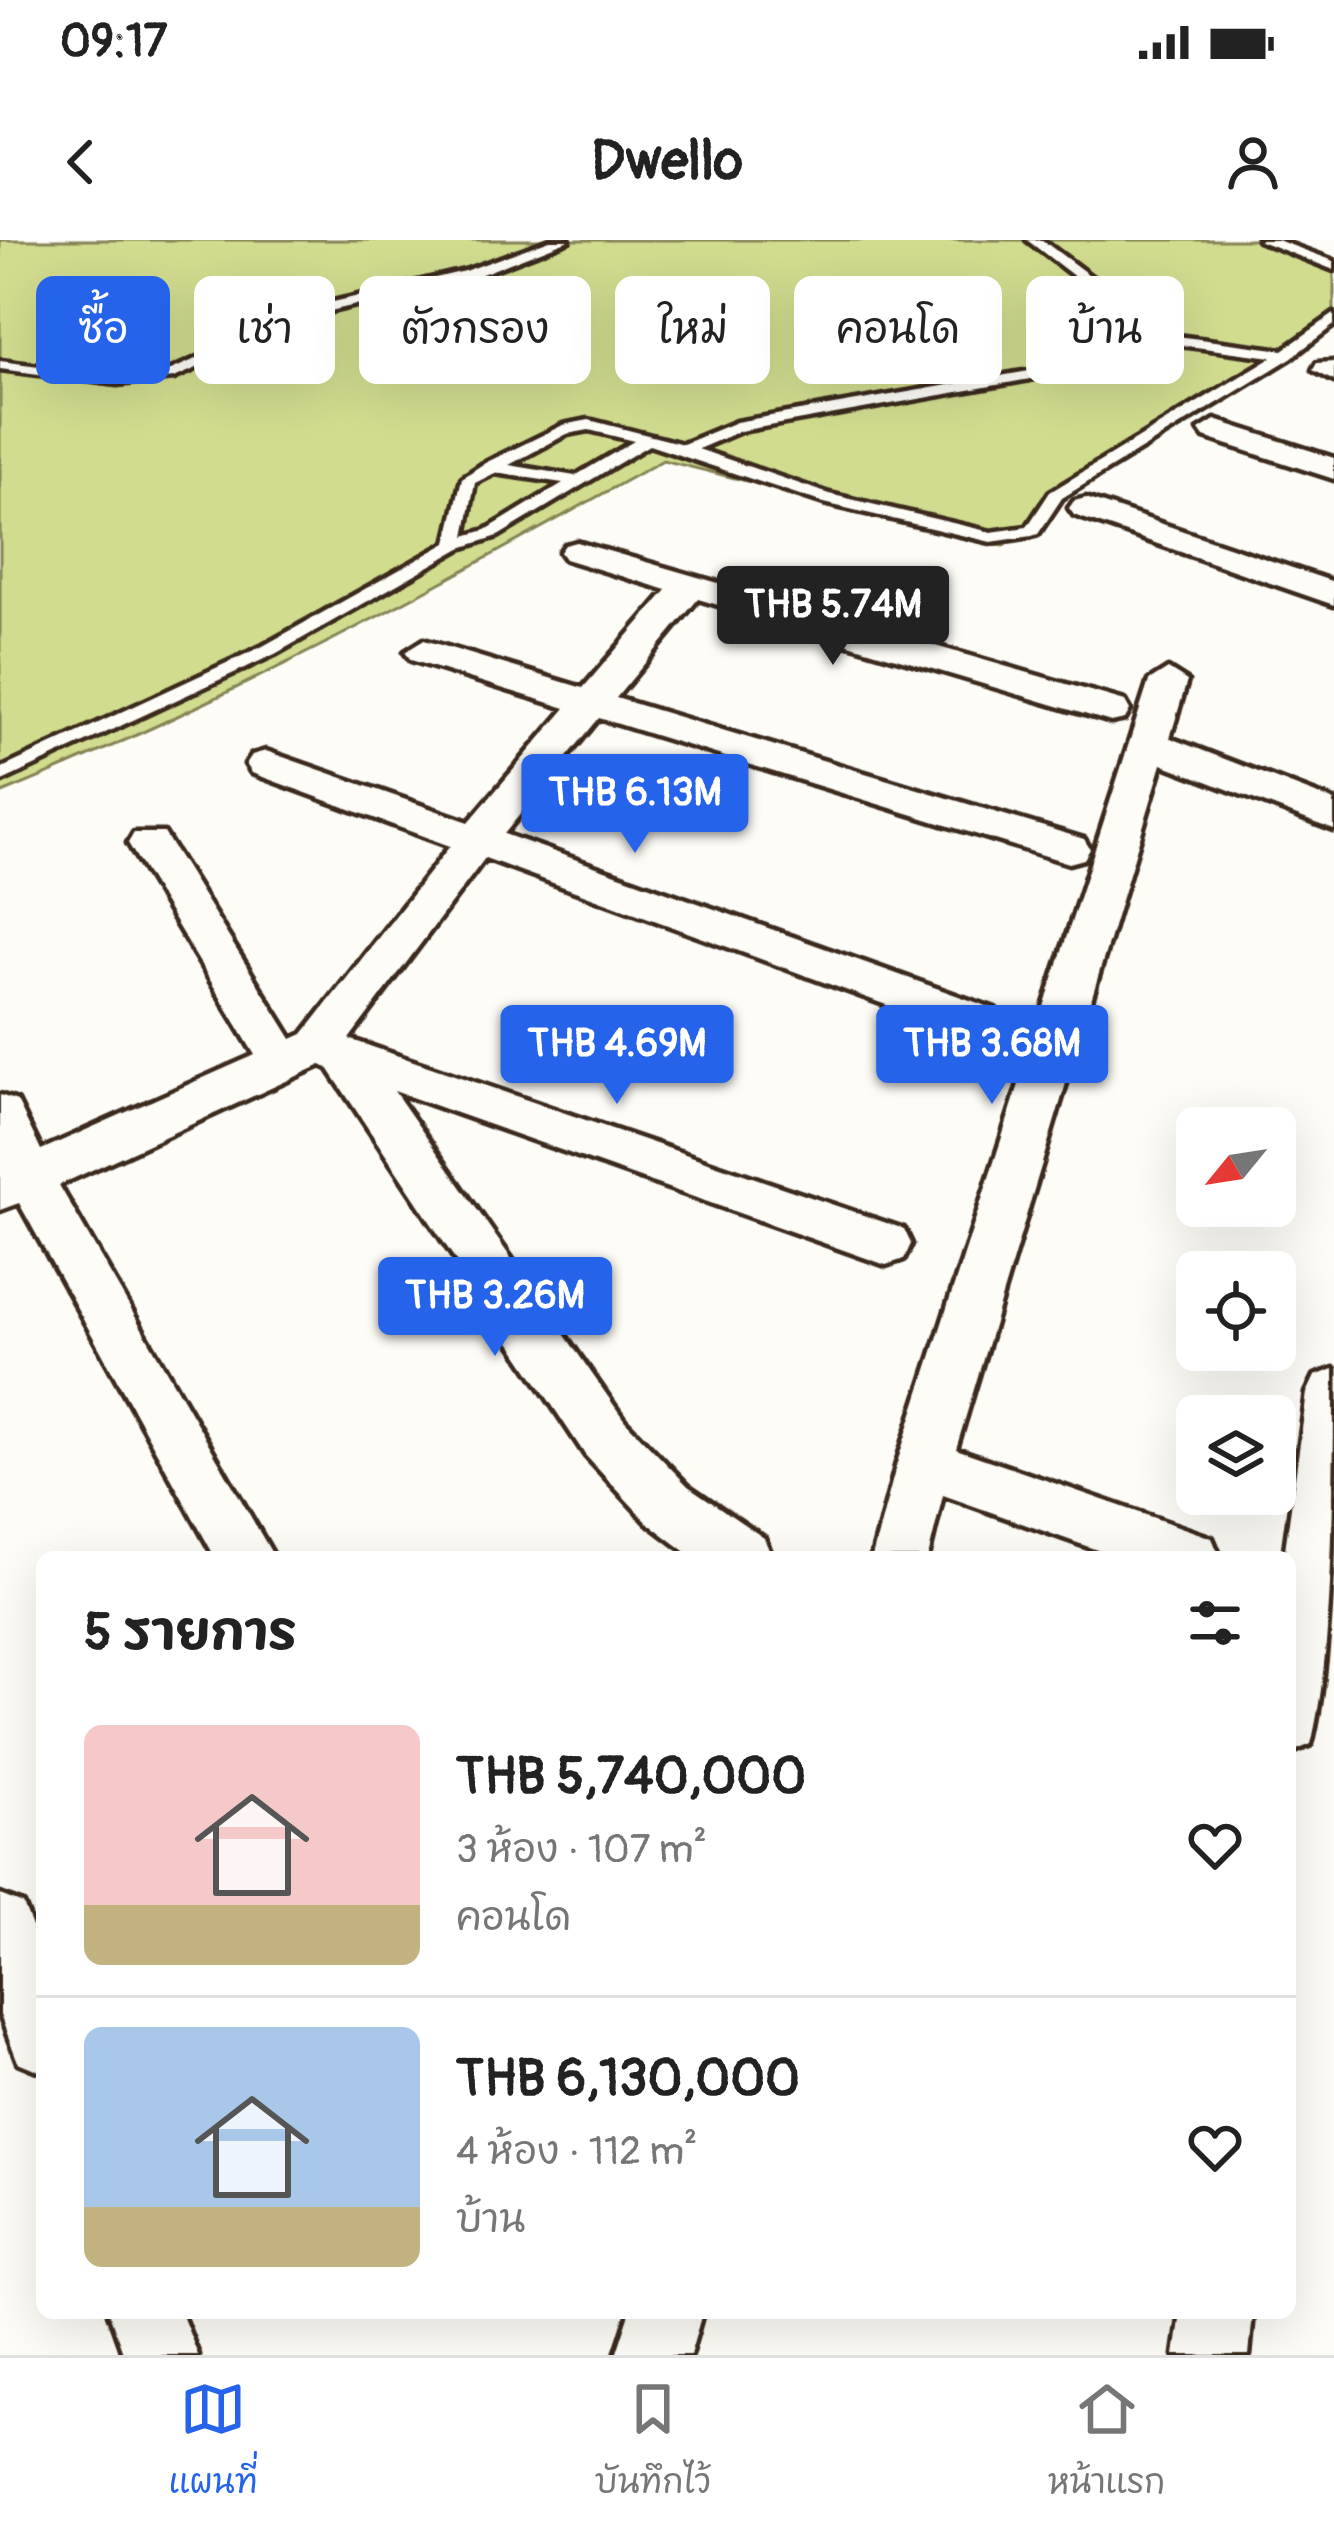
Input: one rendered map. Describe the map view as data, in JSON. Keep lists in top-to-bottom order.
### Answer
{
  "north": "bottom left",
  "page": {
    "status": "09:17",
    "header": "Dwello",
    "chip": [
      "ซื้อ",
      "เช่า",
      "ตัวกรอง",
      "ใหม่",
      "คอนโด",
      "บ้าน"
    ],
    "price": [
      "THB 5.74M",
      "THB 6.13M",
      "THB 4.69M",
      "THB 3.68M",
      "THB 3.26M"
    ],
    "heading": "5 รายการ",
    "list": [
      {
        "name": "THB 5,740,000",
        "note": "3 ห้อง · 107 m² · คอนโด"
      },
      {
        "name": "THB 6,130,000",
        "note": "4 ห้อง · 112 m² · บ้าน"
      }
    ],
    "tabs": ["แผนที่", "บันทึกไว้", "หน้าแรก"]
  }
}
